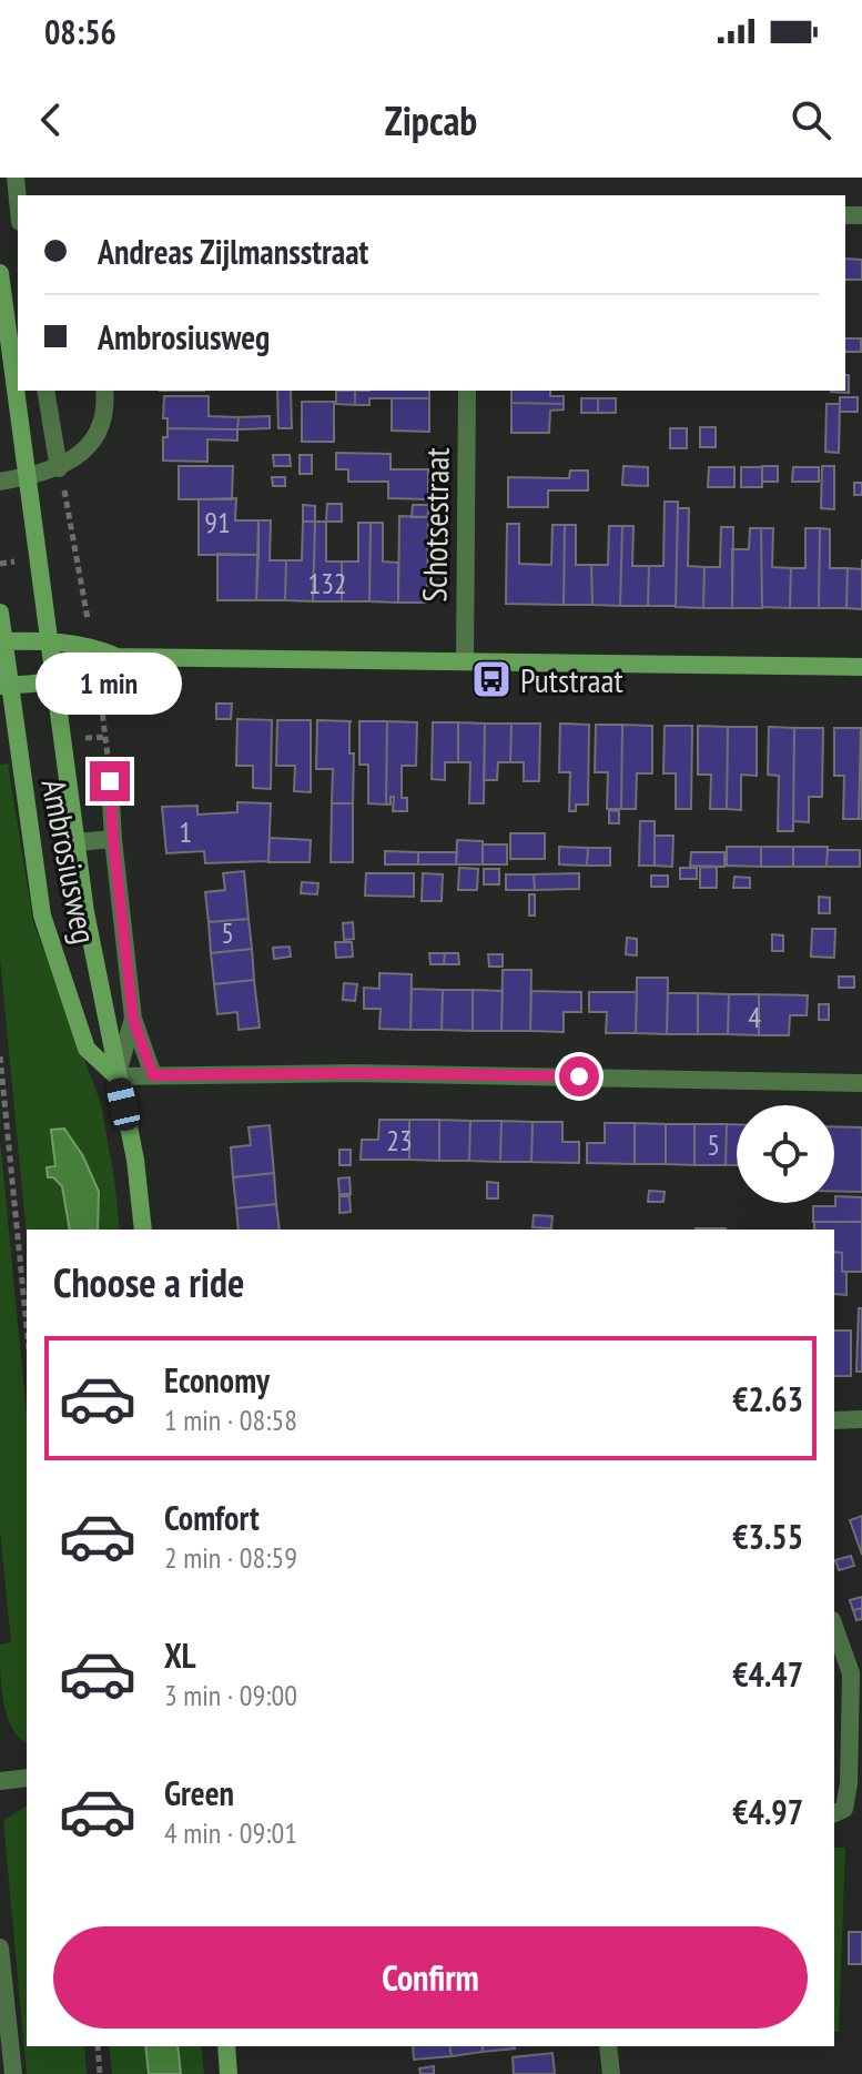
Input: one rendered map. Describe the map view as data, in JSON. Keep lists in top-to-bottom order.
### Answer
{
  "streets": {
    "main road": ["Ambrosiusweg"],
    "street": ["Schotsestraat"]
  },
  "places": {
    "bus stop": ["Putstraat"]
  },
  "house_numbers": [
    "91",
    "132",
    "1",
    "5",
    "4",
    "23",
    "5"
  ],
  "page": {
    "status": "08:56",
    "header": "Zipcab",
    "banner": ["Andreas Zijlmansstraat", "Ambrosiusweg"],
    "bubble": "1 min",
    "heading": "Choose a ride",
    "list": [
      {
        "name": "Economy",
        "note": "1 min · 08:58",
        "value": "€2.63"
      },
      {
        "name": "Comfort",
        "note": "2 min · 08:59",
        "value": "€3.55"
      },
      {
        "name": "XL",
        "note": "3 min · 09:00",
        "value": "€4.47"
      },
      {
        "name": "Green",
        "note": "4 min · 09:01",
        "value": "€4.97"
      }
    ],
    "buttons": "Confirm"
  }
}
